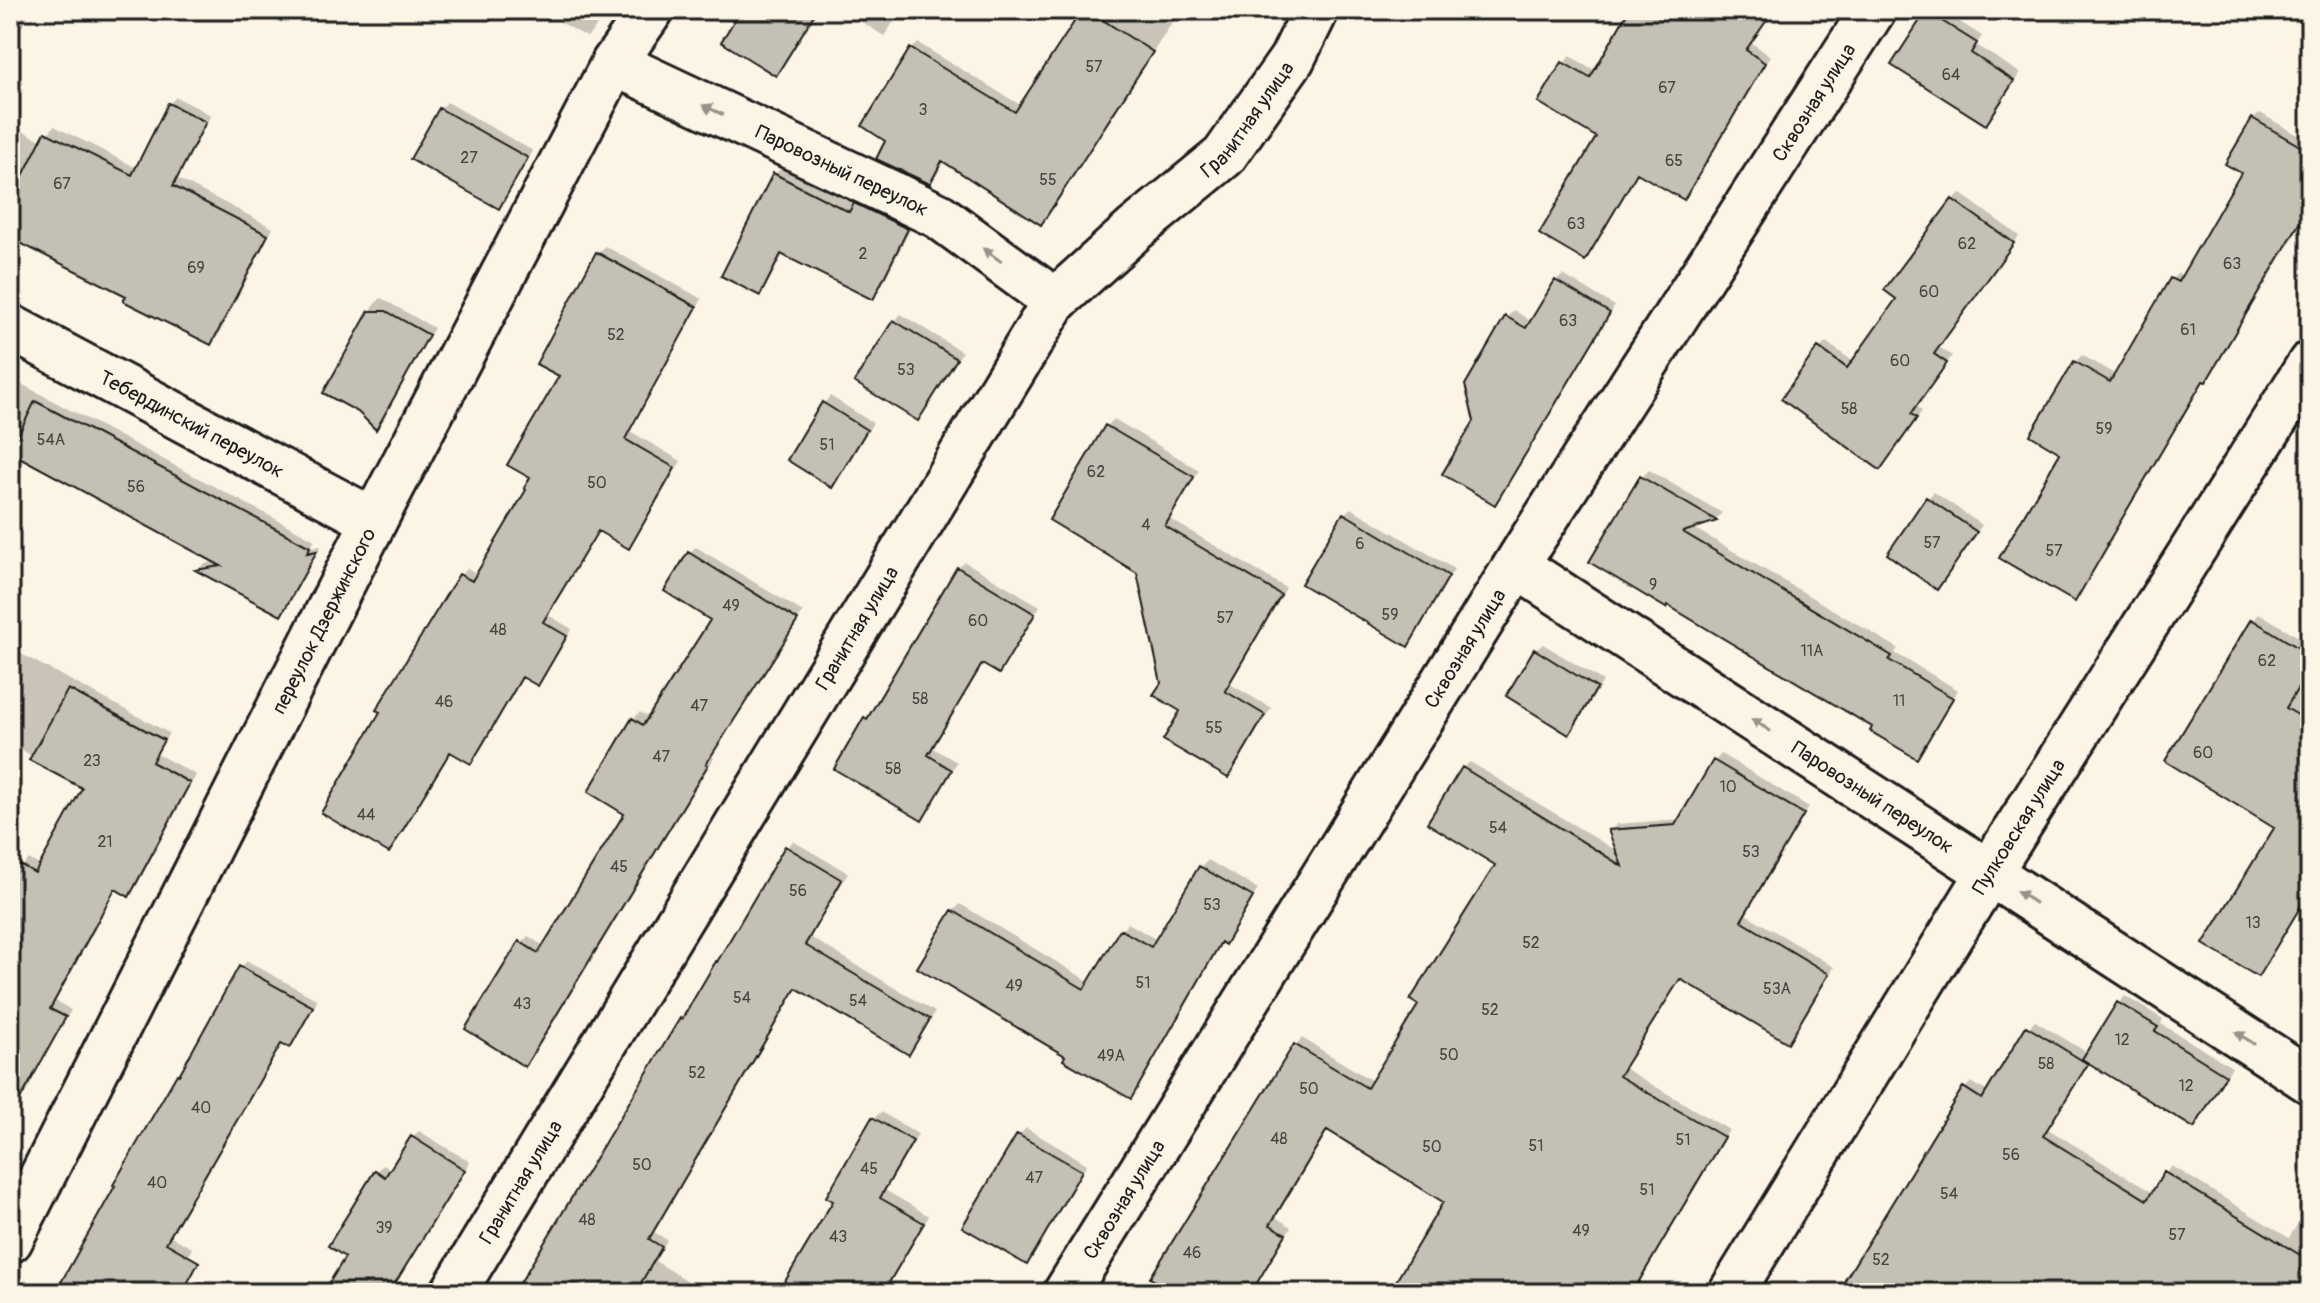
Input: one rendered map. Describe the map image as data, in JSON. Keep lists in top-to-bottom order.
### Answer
{
  "streets": {
    "street": [
      "Сквозная улица",
      "Гранитная улица",
      "Паровозный переулок",
      "Тебердинский переулок",
      "переулок Дзержинского",
      "Пулковская улица"
    ]
  },
  "crossings": [
    ["Сквозная улица", "Паровозный переулок"],
    ["Гранитная улица", "Паровозный переулок"],
    ["Паровозный переулок", "переулок Дзержинского"],
    ["Паровозный переулок", "Пулковская улица"],
    ["Тебердинский переулок", "переулок Дзержинского"]
  ],
  "one_way": ["Паровозный переулок"],
  "house_numbers": [
    "57",
    "64",
    "67",
    "3",
    "27",
    "65",
    "55",
    "67",
    "63",
    "62",
    "2",
    "63",
    "69",
    "60",
    "63",
    "61",
    "52",
    "60",
    "53",
    "58",
    "59",
    "54А",
    "51",
    "62",
    "50",
    "56",
    "4",
    "57",
    "6",
    "57",
    "9",
    "49",
    "59",
    "57",
    "60",
    "48",
    "11А",
    "62",
    "58",
    "11",
    "46",
    "47",
    "55",
    "60",
    "47",
    "23",
    "58",
    "10",
    "44",
    "54",
    "21",
    "53",
    "45",
    "56",
    "53",
    "13",
    "52",
    "51",
    "49",
    "53А",
    "54",
    "54",
    "43",
    "52",
    "12",
    "50",
    "49А",
    "58",
    "52",
    "12",
    "50",
    "40",
    "48",
    "51",
    "51",
    "50",
    "56",
    "50",
    "45",
    "47",
    "40",
    "51",
    "54",
    "48",
    "39",
    "49",
    "57",
    "43",
    "46",
    "52"
  ]
}
